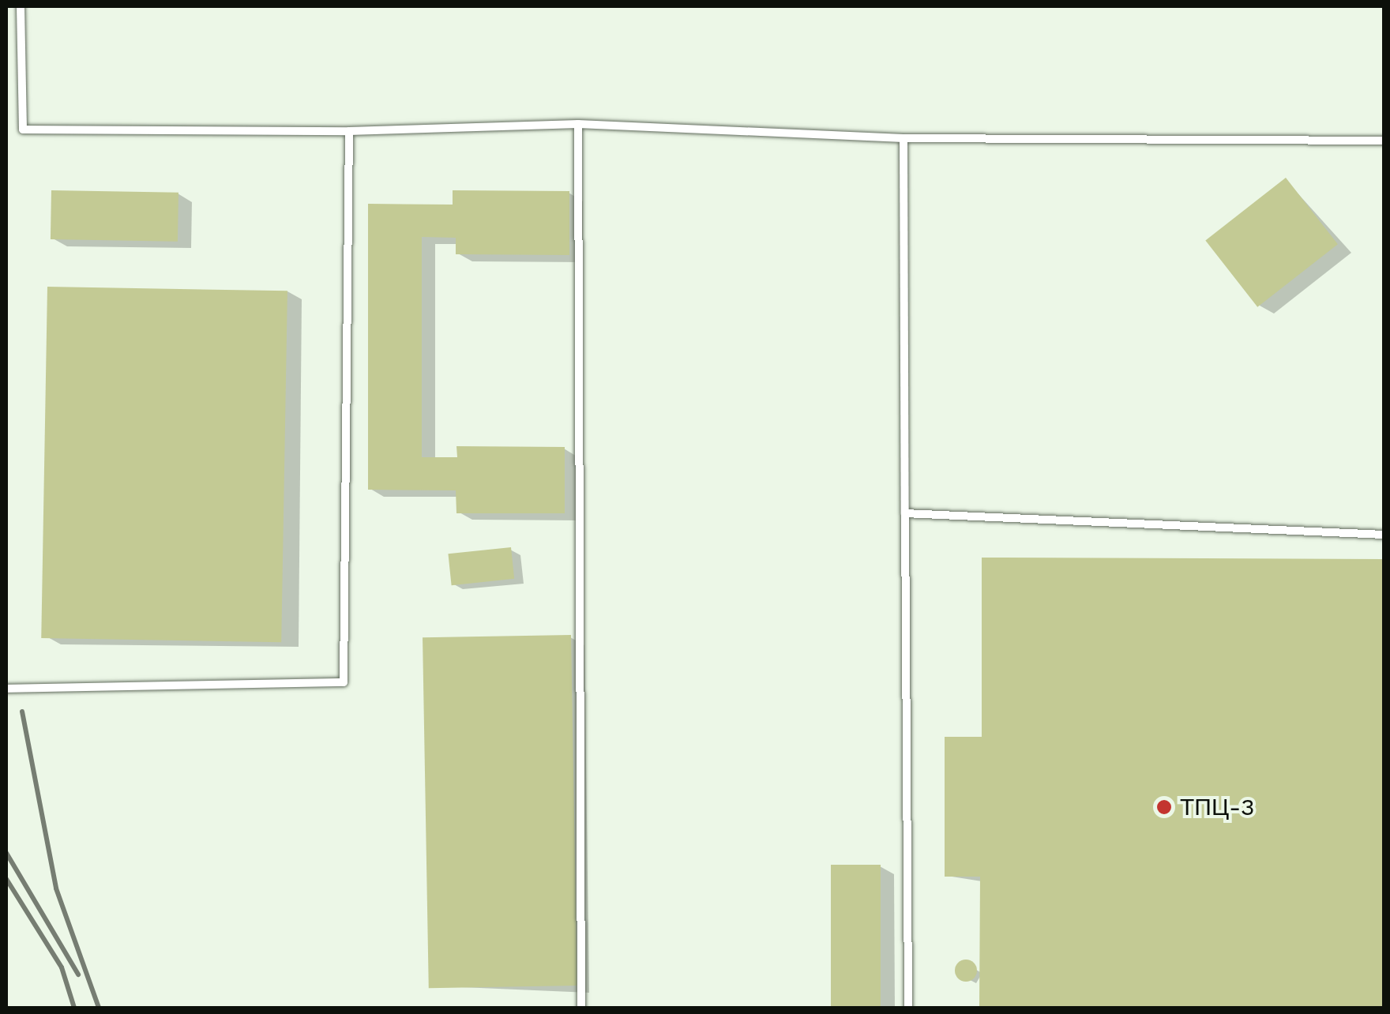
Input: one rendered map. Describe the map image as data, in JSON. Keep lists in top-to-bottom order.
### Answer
{
  "places": ["ТПЦ-3"]
}
